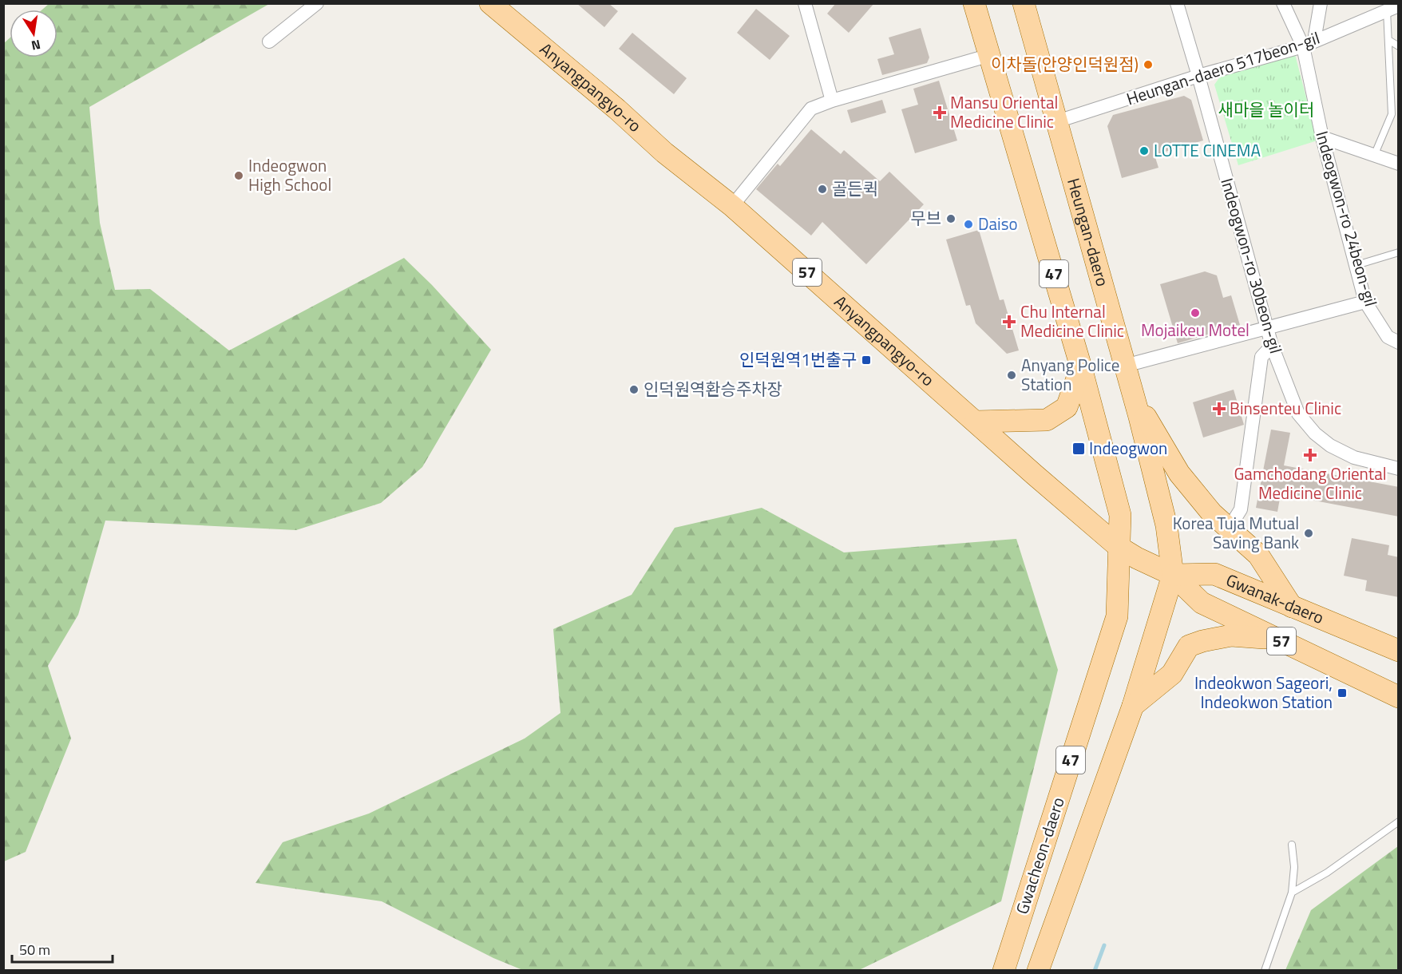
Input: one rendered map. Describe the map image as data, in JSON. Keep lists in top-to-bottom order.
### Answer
{
  "streets": {
    "main road": [
      "Anyangpangyo-ro",
      "Heungan-daero",
      "57",
      "47",
      "Gwanak-daero",
      "Gwacheon-daero"
    ],
    "street": ["Heungan-daero 517beon-gil", "Indeogwon-ro 24beon-gil", "Indeogwon-ro 30beon-gil"]
  },
  "crossings": [
    ["Heungan-daero 517beon-gil", "Indeogwon-ro 24beon-gil"],
    ["Heungan-daero 517beon-gil", "Heungan-daero"],
    ["Heungan-daero 517beon-gil", "Indeogwon-ro 30beon-gil"],
    ["Anyangpangyo-ro", "Heungan-daero"],
    ["Anyangpangyo-ro", "47"],
    ["Anyangpangyo-ro", "Gwanak-daero"],
    ["Anyangpangyo-ro", "Gwacheon-daero"],
    ["Heungan-daero", "Gwanak-daero"],
    ["Heungan-daero", "Gwacheon-daero"],
    ["47", "Gwacheon-daero"],
    ["Gwanak-daero", "Gwacheon-daero"]
  ],
  "parks": ["새마을 놀이터"],
  "places": {
    "other": [
      "이차돌(안양인덕원점)",
      "LOTTE CINEMA",
      "Indeogwon High School",
      "골든퀵",
      "무브",
      "Daiso",
      "Mojaikeu Motel",
      "Anyang Police Station",
      "인덕원역환승주차장",
      "Korea Tuja Mutual Saving Bank"
    ],
    "health": [
      "Mansu Oriental Medicine Clinic",
      "Chu Internal Medicine Clinic",
      "Binsenteu Clinic",
      "Gamchodang Oriental Medicine Clinic"
    ],
    "transit": ["인덕원역1번출구", "Indeogwon", "Indeokwon Sageori, Indeokwon Station"]
  },
  "scale_bar": "50 m",
  "north": "bottom"
}
